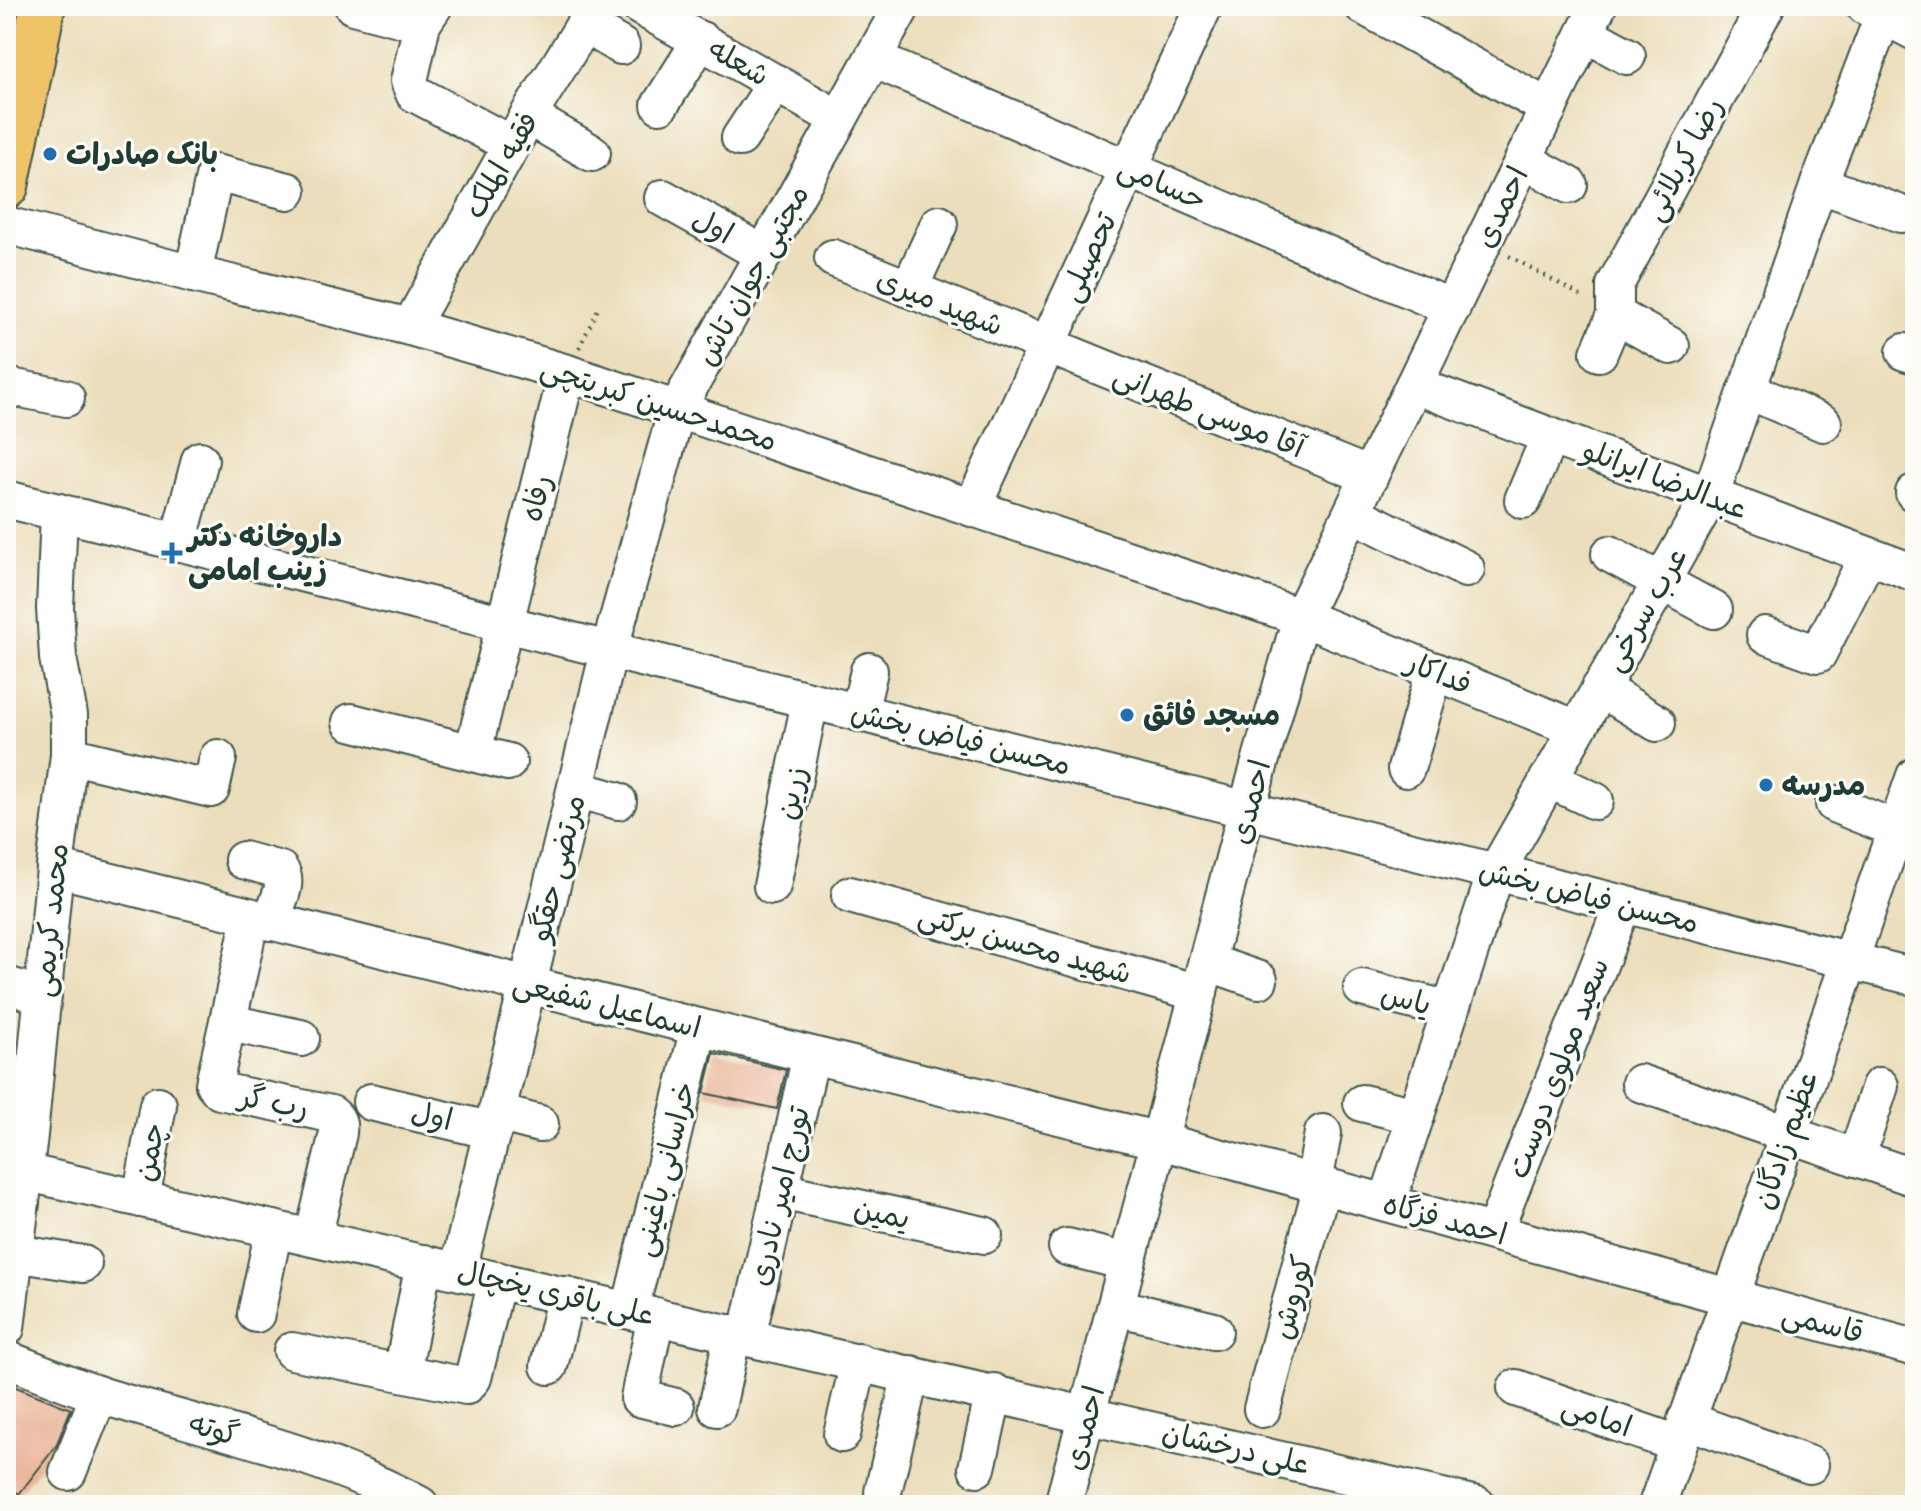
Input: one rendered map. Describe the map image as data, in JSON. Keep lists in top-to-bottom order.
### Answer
{
  "streets": {
    "street": [
      "شعله",
      "رضا کربلائی",
      "فقیه الملک",
      "حسامی",
      "احمدی",
      "اول",
      "تحصیلی",
      "مجتبی جوان تاش",
      "شهید میری",
      "محمدحسین کبریتچی",
      "آقا موسی طهرانی",
      "عبدالرضا ایرانلو",
      "رفاه",
      "عرب سرخی",
      "فداکار",
      "محسن فیاض بخش",
      "زرین",
      "مرتضی حقگو",
      "محمد کریمی",
      "شهید محسن برکتی",
      "یاس",
      "اسماعیل شفیعی",
      "سعید مولوی دوست",
      "رب گر",
      "عظیم زادگان",
      "چمن",
      "خراسانی باغینی",
      "تورج امیر نادری",
      "یمین",
      "احمد فزگاه",
      "علی باقری یخچال",
      "کوروش",
      "قاسمی",
      "امامی",
      "گوته",
      "علی درخشان"
    ]
  },
  "crossings": [
    ["شعله", "مجتبی جوان تاش"],
    ["فقیه الملک", "محمدحسین کبریتچی"],
    ["حسامی", "احمدی"],
    ["حسامی", "تحصیلی"],
    ["حسامی", "مجتبی جوان تاش"],
    ["احمدی", "محمدحسین کبریتچی"],
    ["احمدی", "آقا موسی طهرانی"],
    ["احمدی", "عبدالرضا ایرانلو"],
    ["احمدی", "فداکار"],
    ["احمدی", "محسن فیاض بخش"],
    ["احمدی", "شهید محسن برکتی"],
    ["احمدی", "اسماعیل شفیعی"],
    ["احمدی", "احمد فزگاه"],
    ["احمدی", "علی باقری یخچال"],
    ["احمدی", "علی درخشان"],
    ["اول", "مجتبی جوان تاش"],
    ["اول", "مرتضی حقگو"],
    ["تحصیلی", "شهید میری"],
    ["تحصیلی", "محمدحسین کبریتچی"],
    ["تحصیلی", "آقا موسی طهرانی"],
    ["مجتبی جوان تاش", "محمدحسین کبریتچی"],
    ["مجتبی جوان تاش", "محسن فیاض بخش"],
    ["مجتبی جوان تاش", "مرتضی حقگو"],
    ["شهید میری", "آقا موسی طهرانی"],
    ["محمدحسین کبریتچی", "رفاه"],
    ["محمدحسین کبریتچی", "فداکار"],
    ["عبدالرضا ایرانلو", "عرب سرخی"],
    ["رفاه", "محسن فیاض بخش"],
    ["عرب سرخی", "فداکار"],
    ["عرب سرخی", "محسن فیاض بخش"],
    ["عرب سرخی", "یاس"],
    ["عرب سرخی", "احمد فزگاه"],
    ["محسن فیاض بخش", "زرین"],
    ["محسن فیاض بخش", "مرتضی حقگو"],
    ["محسن فیاض بخش", "محمد کریمی"],
    ["محسن فیاض بخش", "سعید مولوی دوست"],
    ["محسن فیاض بخش", "عظیم زادگان"],
    ["مرتضی حقگو", "اسماعیل شفیعی"],
    ["مرتضی حقگو", "علی باقری یخچال"],
    ["محمد کریمی", "اسماعیل شفیعی"],
    ["محمد کریمی", "علی باقری یخچال"],
    ["اسماعیل شفیعی", "رب گر"],
    ["اسماعیل شفیعی", "خراسانی باغینی"],
    ["اسماعیل شفیعی", "تورج امیر نادری"],
    ["اسماعیل شفیعی", "احمد فزگاه"],
    ["سعید مولوی دوست", "احمد فزگاه"],
    ["رب گر", "علی باقری یخچال"],
    ["عظیم زادگان", "احمد فزگاه"],
    ["عظیم زادگان", "قاسمی"],
    ["عظیم زادگان", "امامی"],
    ["چمن", "علی باقری یخچال"],
    ["خراسانی باغینی", "علی باقری یخچال"],
    ["تورج امیر نادری", "یمین"],
    ["تورج امیر نادری", "علی باقری یخچال"],
    ["احمد فزگاه", "کوروش"],
    ["احمد فزگاه", "قاسمی"],
    ["علی باقری یخچال", "علی درخشان"]
  ],
  "places": {
    "other": ["بانک صادرات", "مسجد فائق", "مدرسه"],
    "health": ["داروخانه دکتر زینب امامی"]
  }
}
